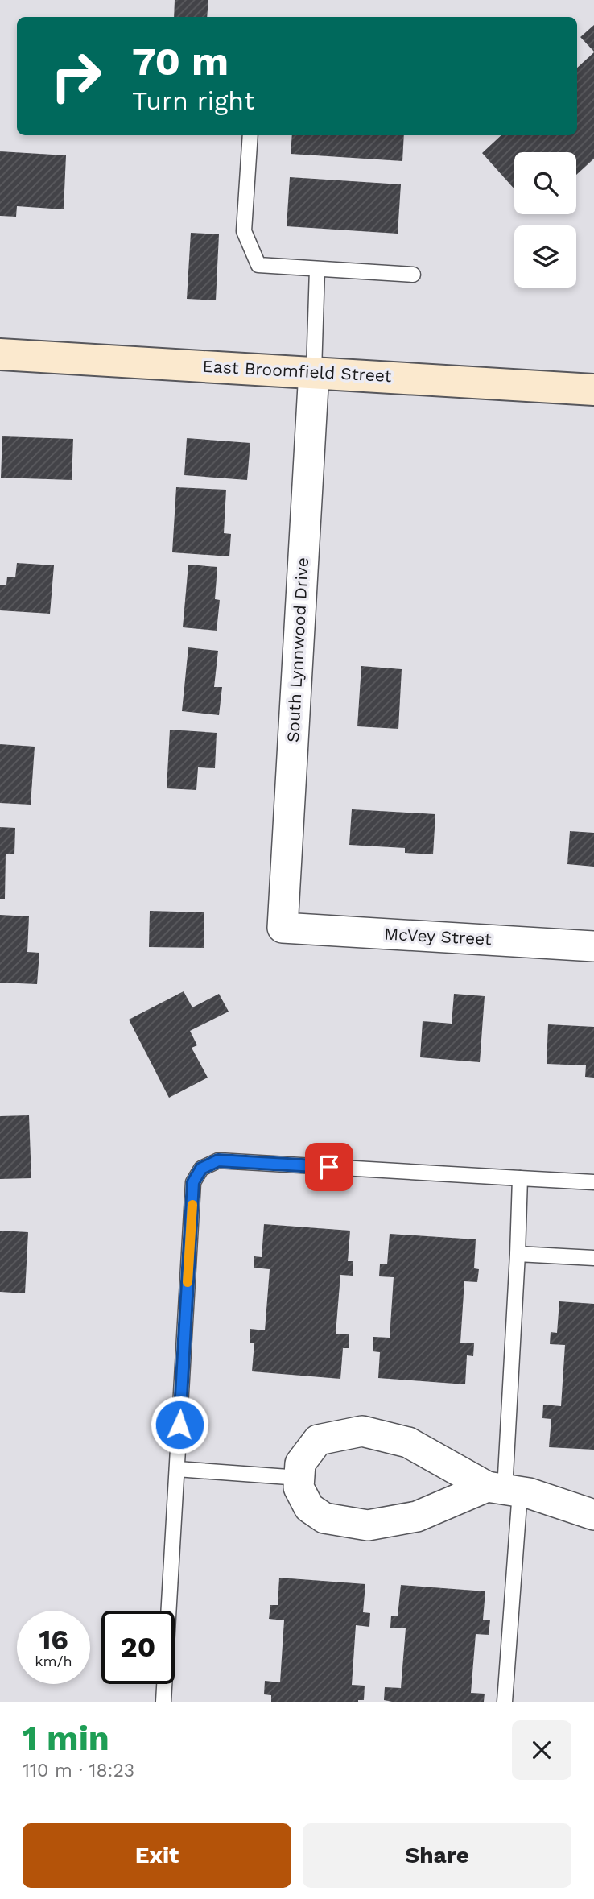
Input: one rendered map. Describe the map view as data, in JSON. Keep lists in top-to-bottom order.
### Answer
{
  "streets": {
    "main road": ["East Broomfield Street"],
    "street": ["South Lynnwood Drive", "McVey Street"]
  },
  "crossings": [
    ["East Broomfield Street", "South Lynnwood Drive"],
    ["South Lynnwood Drive", "McVey Street"]
  ],
  "page": {
    "turn": ["70 m", "Turn right"],
    "speed": "16 km/h",
    "limit": "20",
    "heading": ["1 min", "110 m · 18:23"],
    "buttons": ["Exit", "Share"]
  }
}
